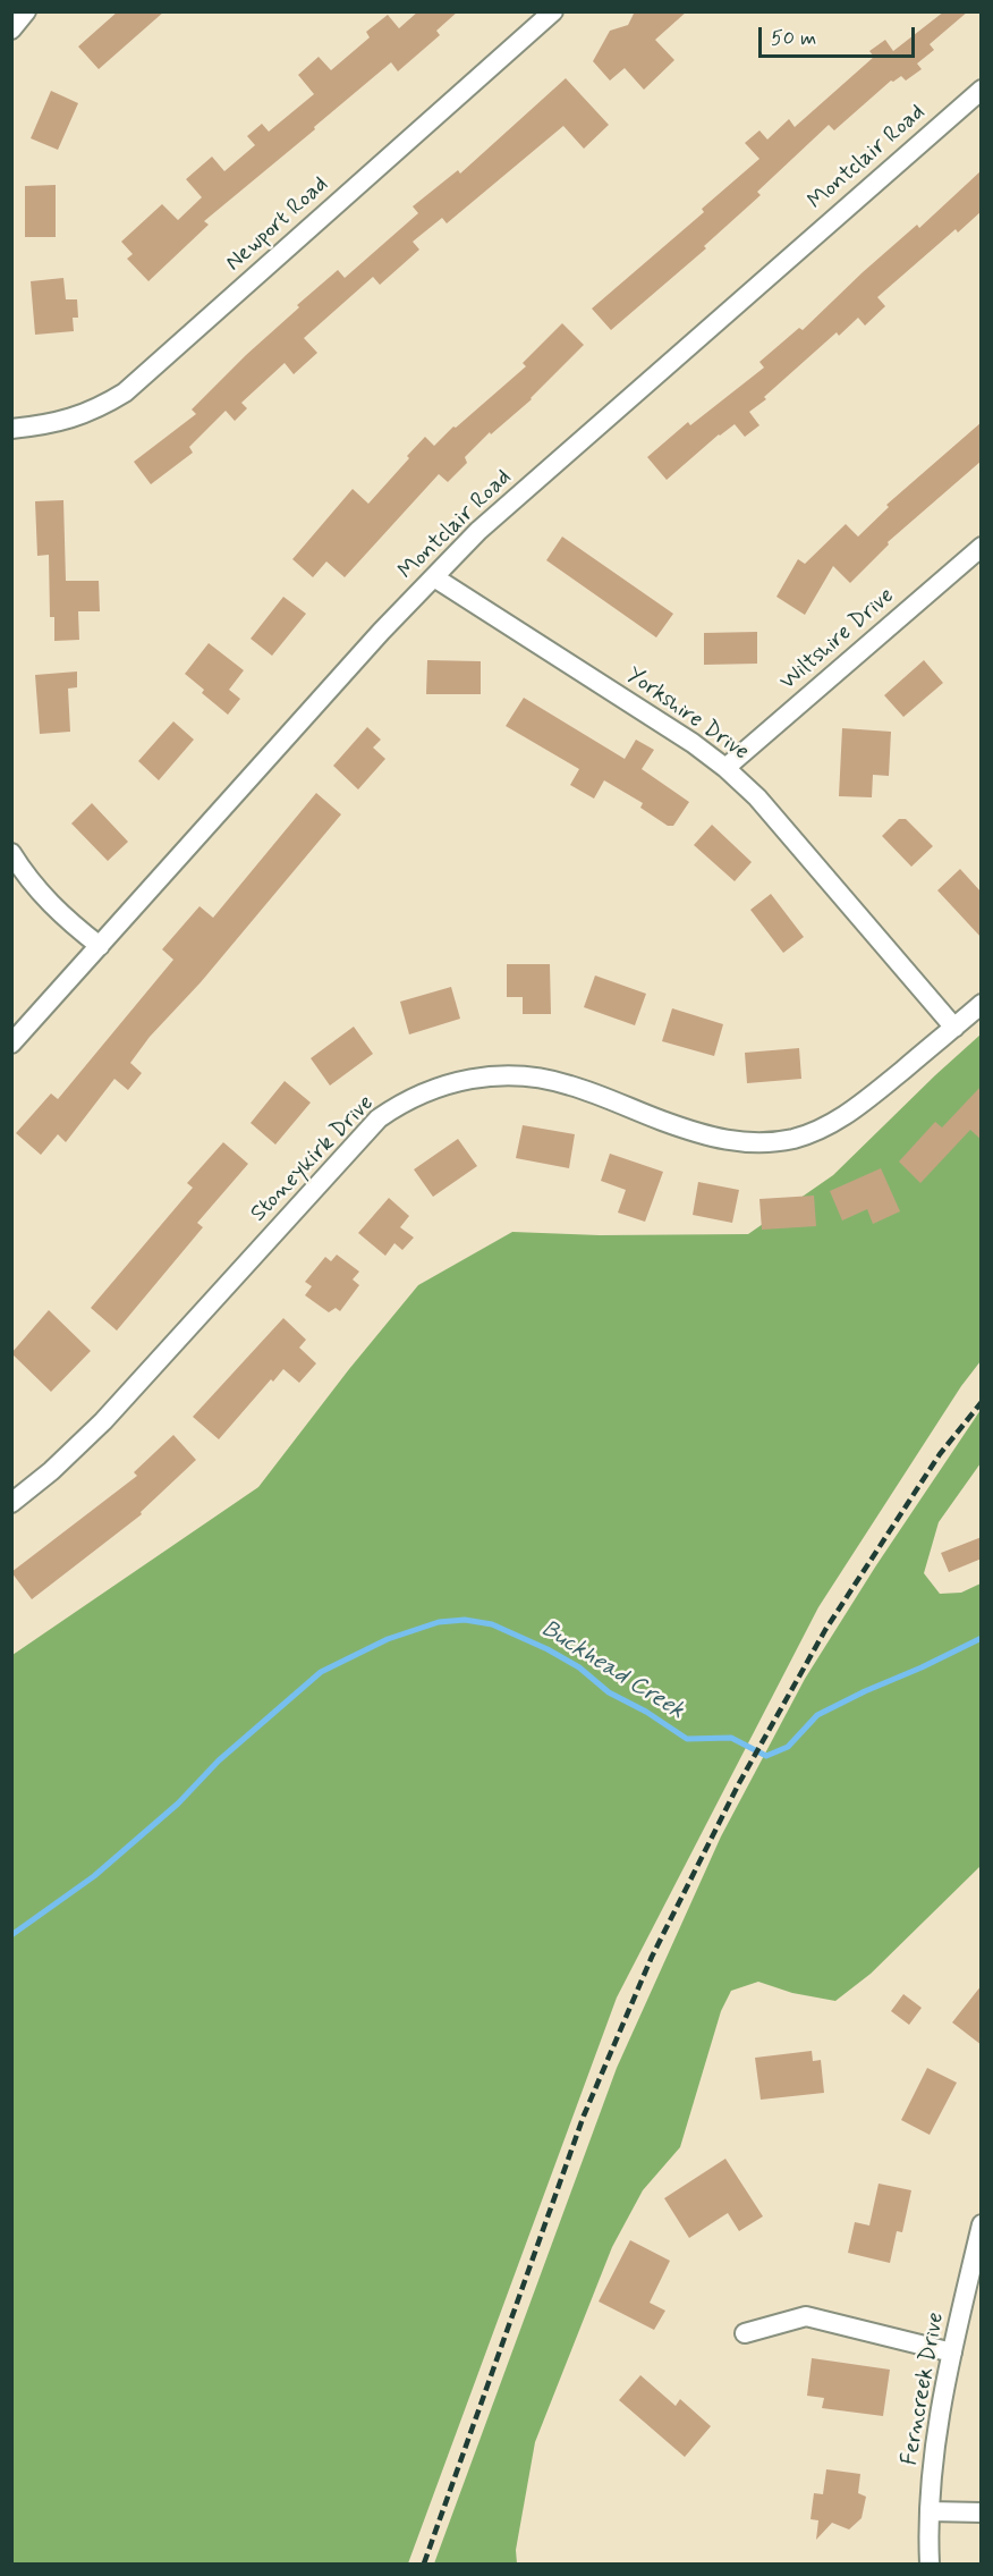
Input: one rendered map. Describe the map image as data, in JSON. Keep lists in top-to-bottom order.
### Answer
{
  "streets": {
    "street": [
      "Montclair Road",
      "Newport Road",
      "Wiltshire Drive",
      "Yorkshire Drive",
      "Stoneykirk Drive",
      "Ferncreek Drive"
    ]
  },
  "crossings": [
    ["Montclair Road", "Yorkshire Drive"],
    ["Wiltshire Drive", "Yorkshire Drive"],
    ["Yorkshire Drive", "Stoneykirk Drive"]
  ],
  "water": ["Buckhead Creek"],
  "scale_bar": "50 m"
}
